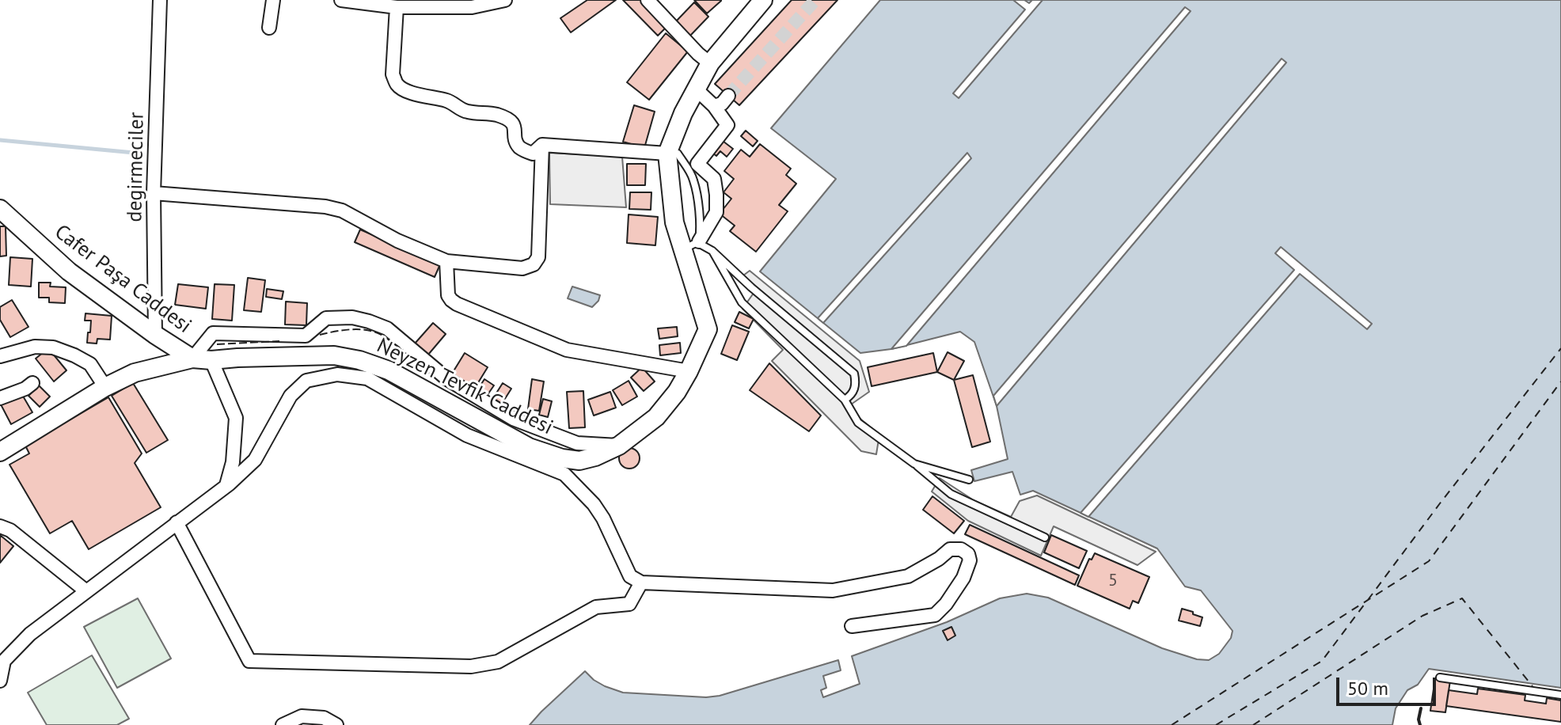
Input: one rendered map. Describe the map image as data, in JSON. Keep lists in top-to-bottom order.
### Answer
{
  "streets": {
    "main road": ["Cafer Paşa Caddesi", "Neyzen Tevfik Caddesi"],
    "street": ["degirmeciler"]
  },
  "crossings": [
    ["degirmeciler", "Cafer Paşa Caddesi"],
    ["Cafer Paşa Caddesi", "Neyzen Tevfik Caddesi"]
  ],
  "house_numbers": ["5"],
  "scale_bar": "50 m"
}
